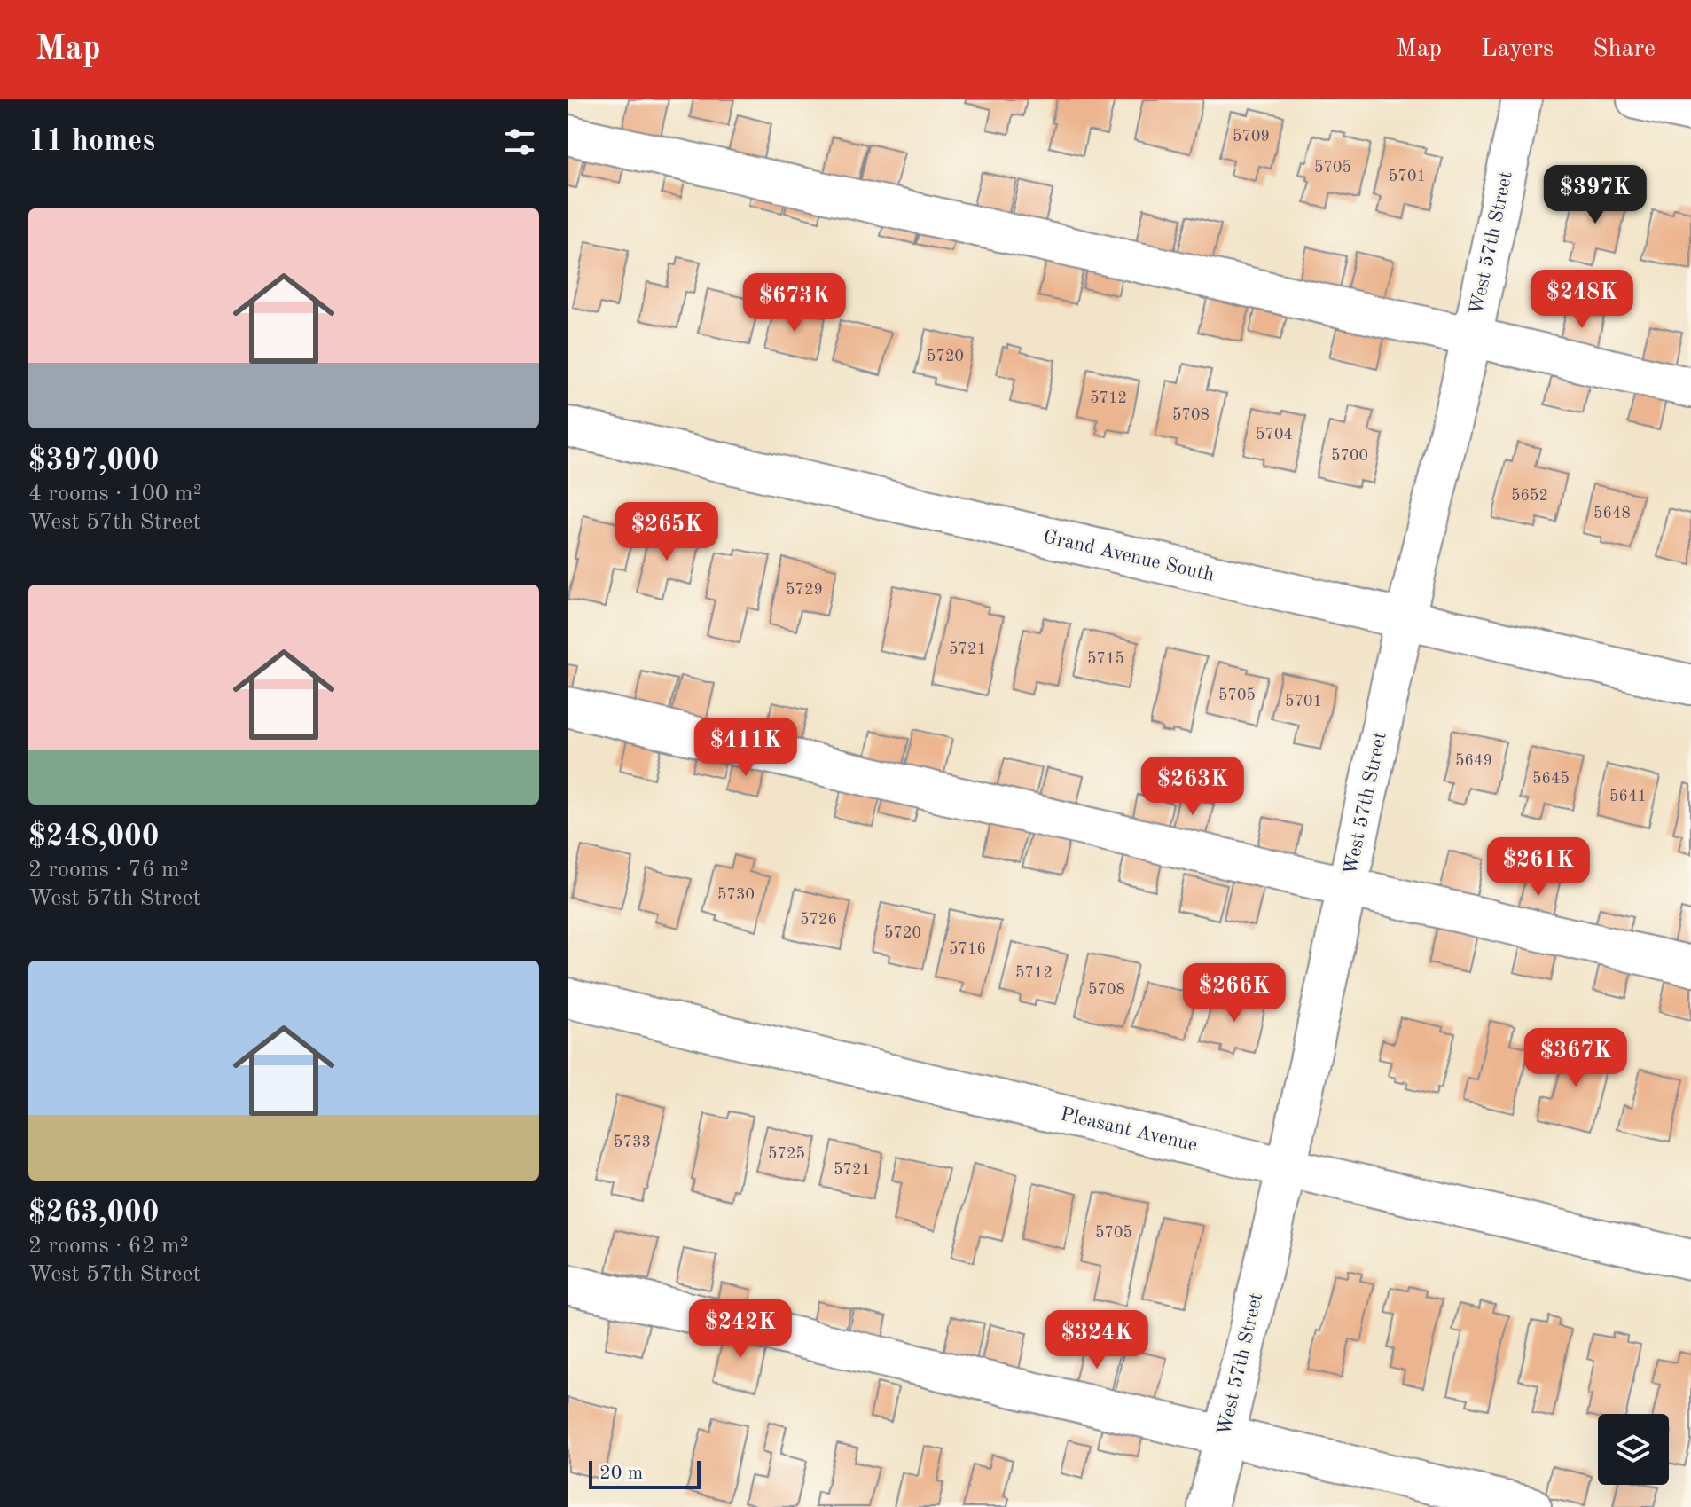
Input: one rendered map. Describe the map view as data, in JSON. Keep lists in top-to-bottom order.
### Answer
{
  "streets": {
    "street": ["West 57th Street", "Grand Avenue South", "Pleasant Avenue"]
  },
  "crossings": [
    ["West 57th Street", "Grand Avenue South"],
    ["West 57th Street", "Pleasant Avenue"]
  ],
  "house_numbers": [
    "5709",
    "5705",
    "5701",
    "5720",
    "5712",
    "5708",
    "5704",
    "5700",
    "5652",
    "5648",
    "5729",
    "5721",
    "5715",
    "5705",
    "5701",
    "5649",
    "5645",
    "5641",
    "5730",
    "5726",
    "5720",
    "5716",
    "5712",
    "5708",
    "5733",
    "5725",
    "5721",
    "5705"
  ],
  "scale_bar": "20 m",
  "page": {
    "header": "Map",
    "nav": ["Map", "Layers", "Share"],
    "heading": "11 homes",
    "price": [
      "$397K",
      "$248K",
      "$673K",
      "$265K",
      "$411K",
      "$263K",
      "$261K",
      "$266K",
      "$367K",
      "$242K",
      "$324K"
    ],
    "list": [
      {
        "name": "$397,000",
        "note": "4 rooms · 100 m² · West 57th Street"
      },
      {
        "name": "$248,000",
        "note": "2 rooms · 76 m² · West 57th Street"
      },
      {
        "name": "$263,000",
        "note": "2 rooms · 62 m² · West 57th Street"
      }
    ],
    "scale": "20 m"
  }
}
